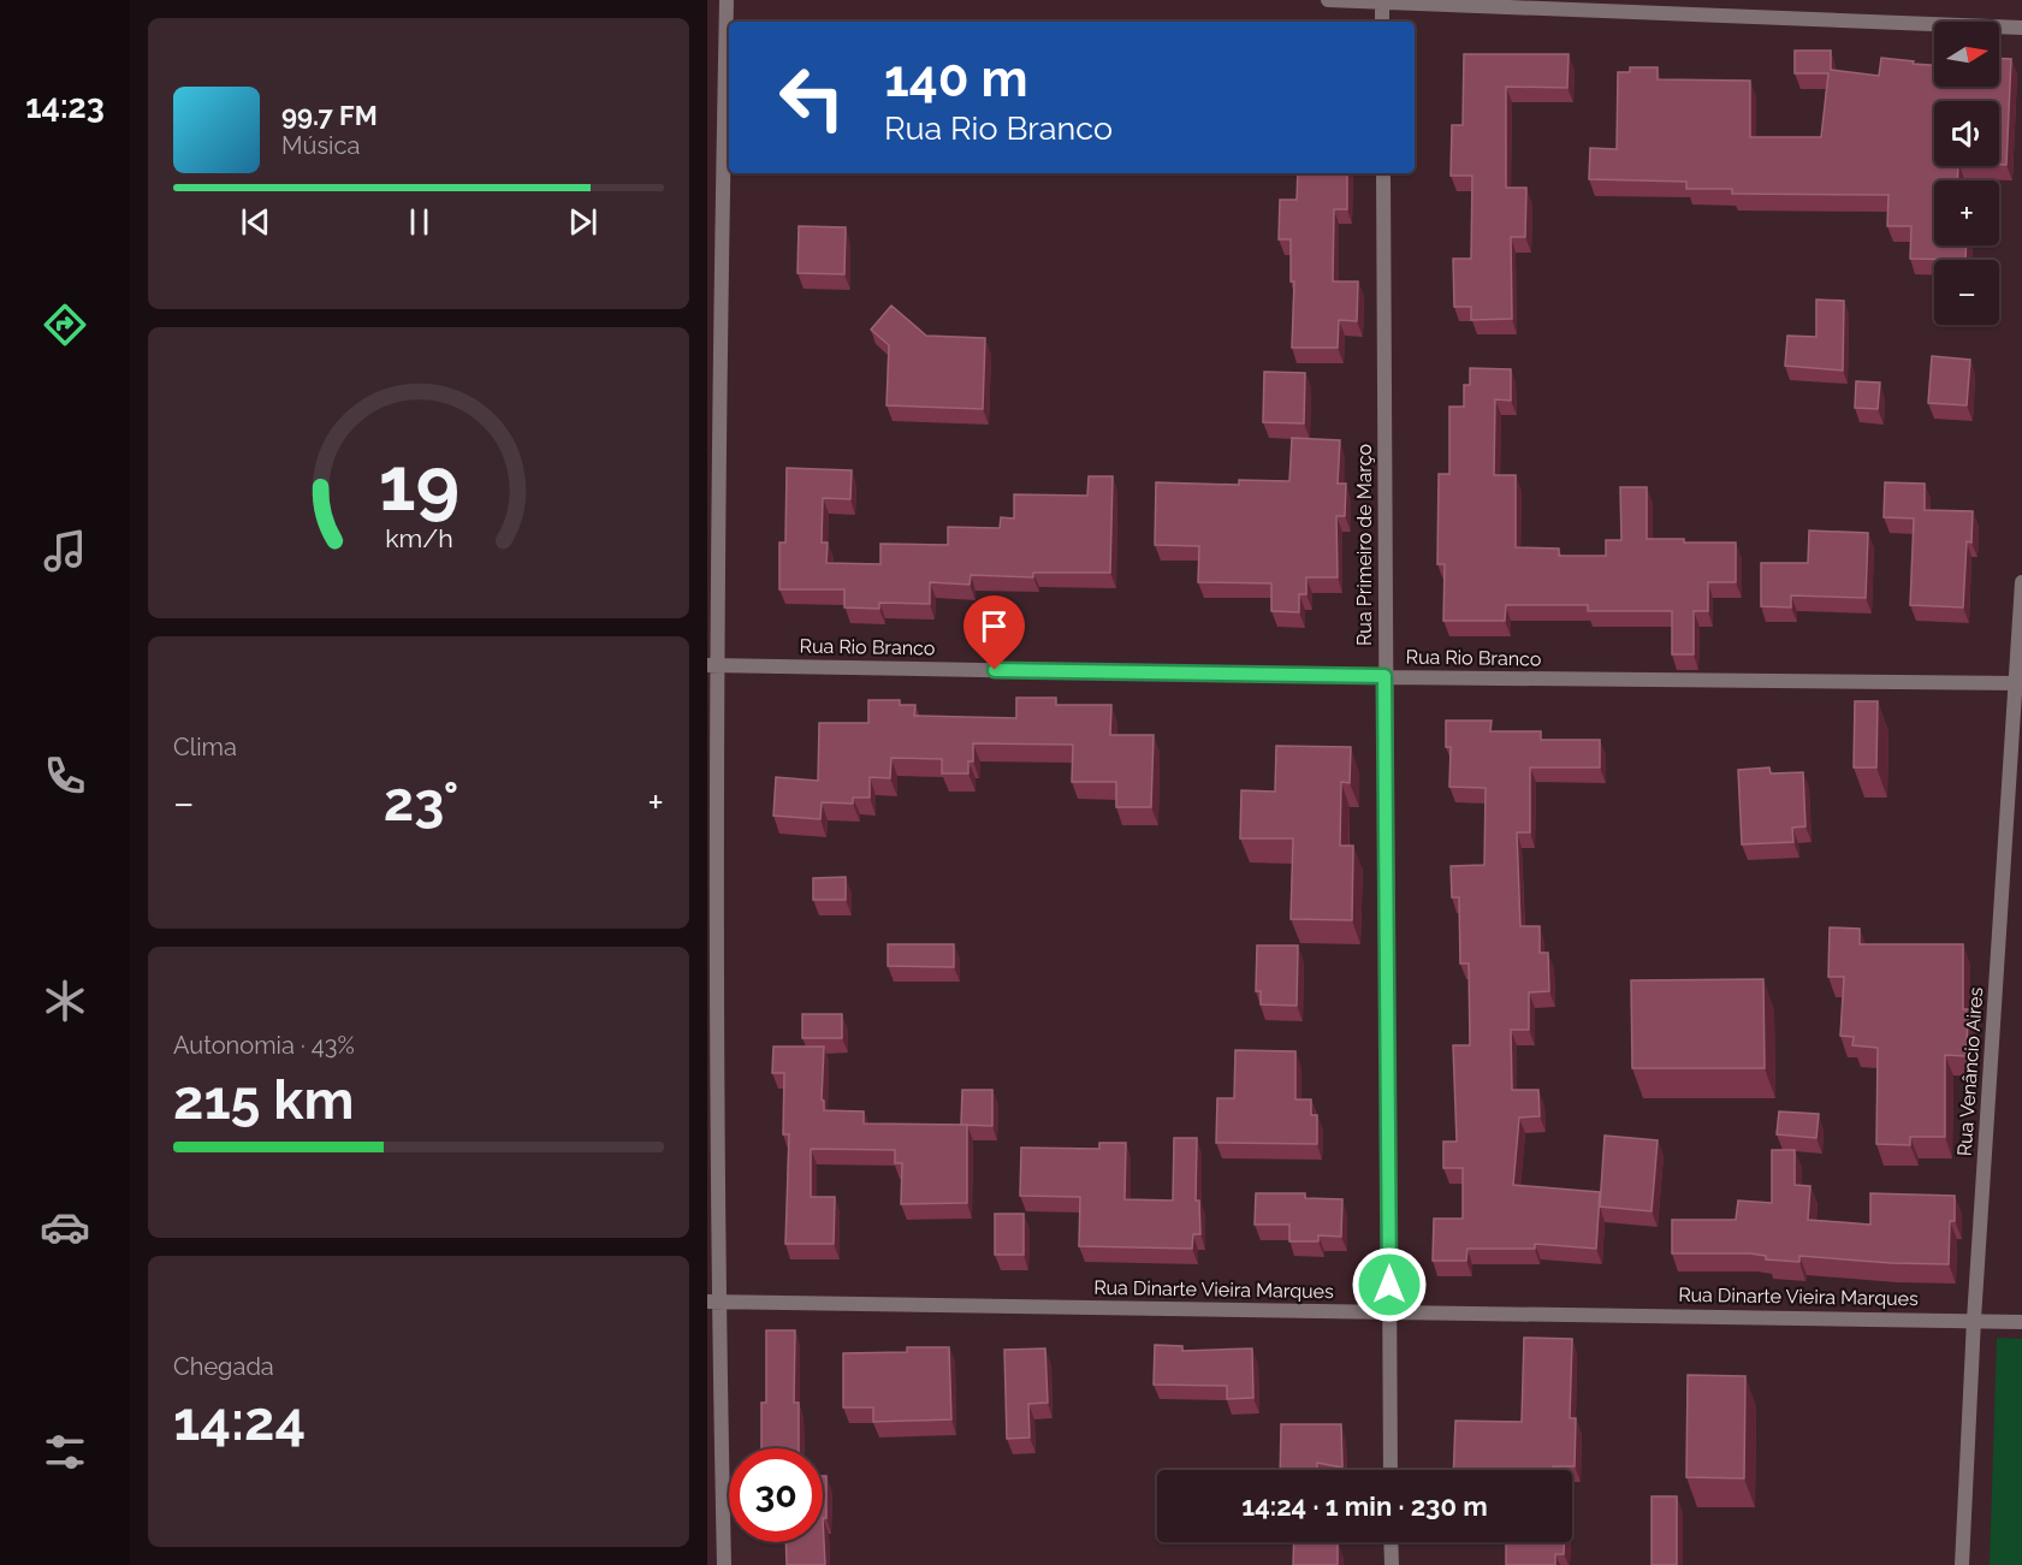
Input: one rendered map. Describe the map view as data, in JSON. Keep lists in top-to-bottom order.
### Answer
{
  "streets": {
    "street": [
      "Rua Primeiro de Março",
      "Rua Rio Branco",
      "Rua Venâncio Aires",
      "Rua Dinarte Vieira Marques"
    ]
  },
  "crossings": [
    ["Rua Primeiro de Março", "Rua Rio Branco"],
    ["Rua Primeiro de Março", "Rua Dinarte Vieira Marques"],
    ["Rua Rio Branco", "Rua Venâncio Aires"],
    ["Rua Venâncio Aires", "Rua Dinarte Vieira Marques"]
  ],
  "north": "right",
  "page": {
    "tabs": "14:23",
    "map_buttons": ["+", "−"],
    "turn": ["140 m", "Rua Rio Branco"],
    "song": ["99.7 FM", "Música"],
    "tile": [
      "Clima",
      ["Autonomia · 43%", "215 km"],
      ["Chegada", "14:24"]
    ],
    "heat": ["−", "23°", "+"],
    "limit": "30",
    "trip": "14:24 · 1 min · 230 m",
    "gauge": ["19", "km/h"]
  }
}
